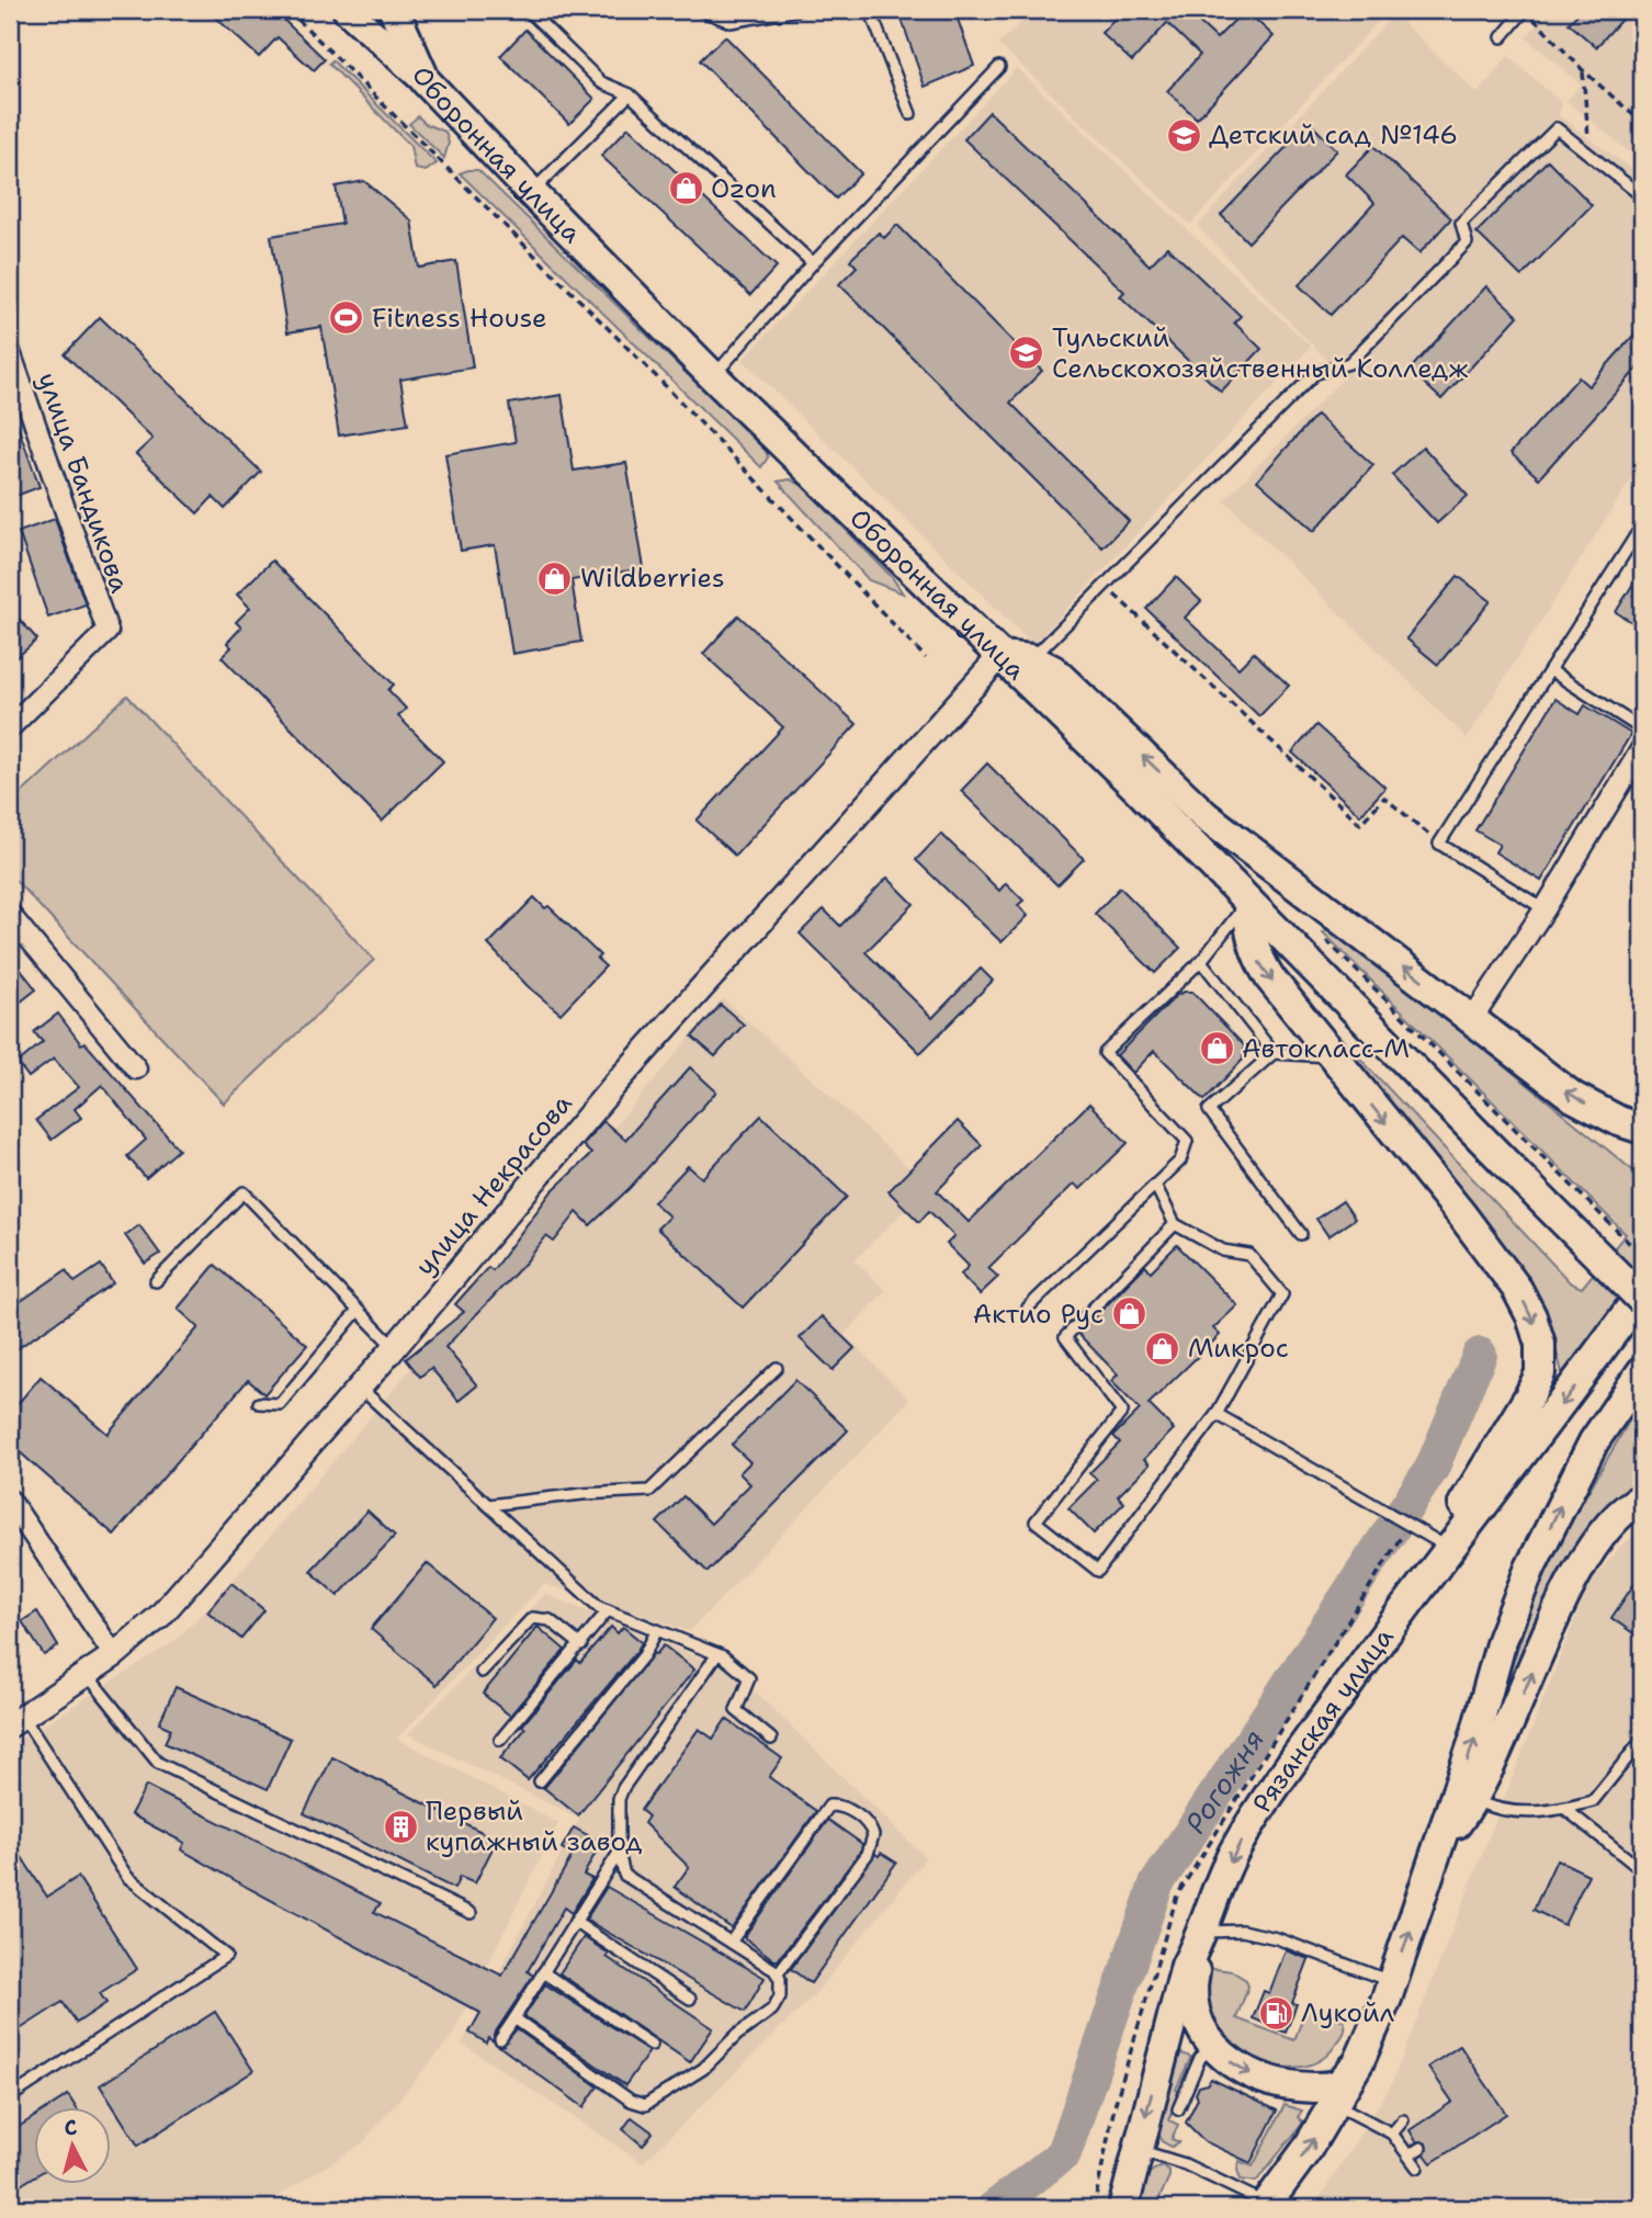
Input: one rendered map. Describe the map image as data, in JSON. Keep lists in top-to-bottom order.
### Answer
{
  "streets": {
    "main road": ["Оборонная улица", "Рязанская улица"],
    "street": ["улица Бандикова", "улица Некрасова"]
  },
  "crossings": [
    ["Оборонная улица", "улица Некрасова"]
  ],
  "water": ["Рогожня"],
  "places": {
    "school or university": ["Детский сад №146", "Тульский Сельскохозяйственный Колледж"],
    "shop": [
      "Ozon",
      "Wildberries",
      "Автокласс-М",
      "Актио Рус",
      "Микрос"
    ],
    "sports": ["Fitness House"],
    "building": ["Первый купажный завод"],
    "fuel station": ["Лукойл"]
  },
  "north": "top"
}
